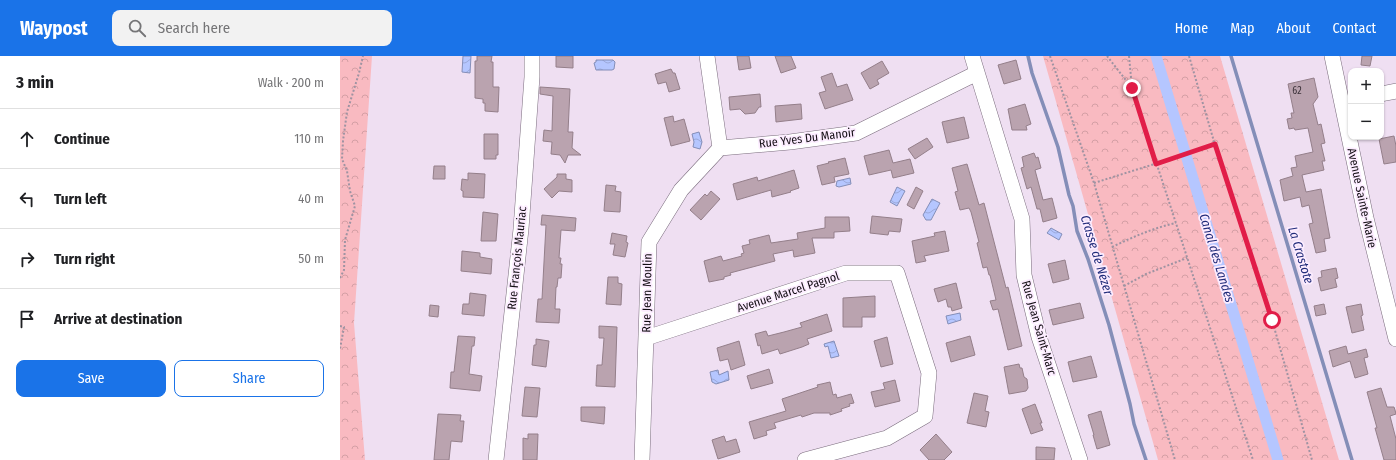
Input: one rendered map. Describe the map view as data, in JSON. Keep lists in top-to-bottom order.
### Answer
{
  "streets": {
    "street": [
      "Rue Yves Du Manoir",
      "Avenue Sainte-Marie",
      "Rue François Mauriac",
      "Avenue Marcel Pagnol",
      "Rue Jean Moulin",
      "Rue Jean Saint-Marc"
    ]
  },
  "crossings": [
    ["Rue Yves Du Manoir", "Rue Jean Moulin"],
    ["Rue Yves Du Manoir", "Rue Jean Saint-Marc"],
    ["Avenue Marcel Pagnol", "Rue Jean Moulin"]
  ],
  "water": ["Crasse de Nézer", "La Crastote", "Canal des Landes"],
  "house_numbers": ["62"],
  "page": {
    "header": "Waypost",
    "search": "Search here",
    "nav": [
      "Home",
      "Map",
      "About",
      "Contact"
    ],
    "heading": ["3 min", "Walk · 200 m"],
    "map_buttons": ["+", "−"],
    "list": [
      ["Continue", "110 m"],
      ["Turn left", "40 m"],
      ["Turn right", "50 m"],
      "Arrive at destination"
    ],
    "buttons": ["Save", "Share"]
  }
}
